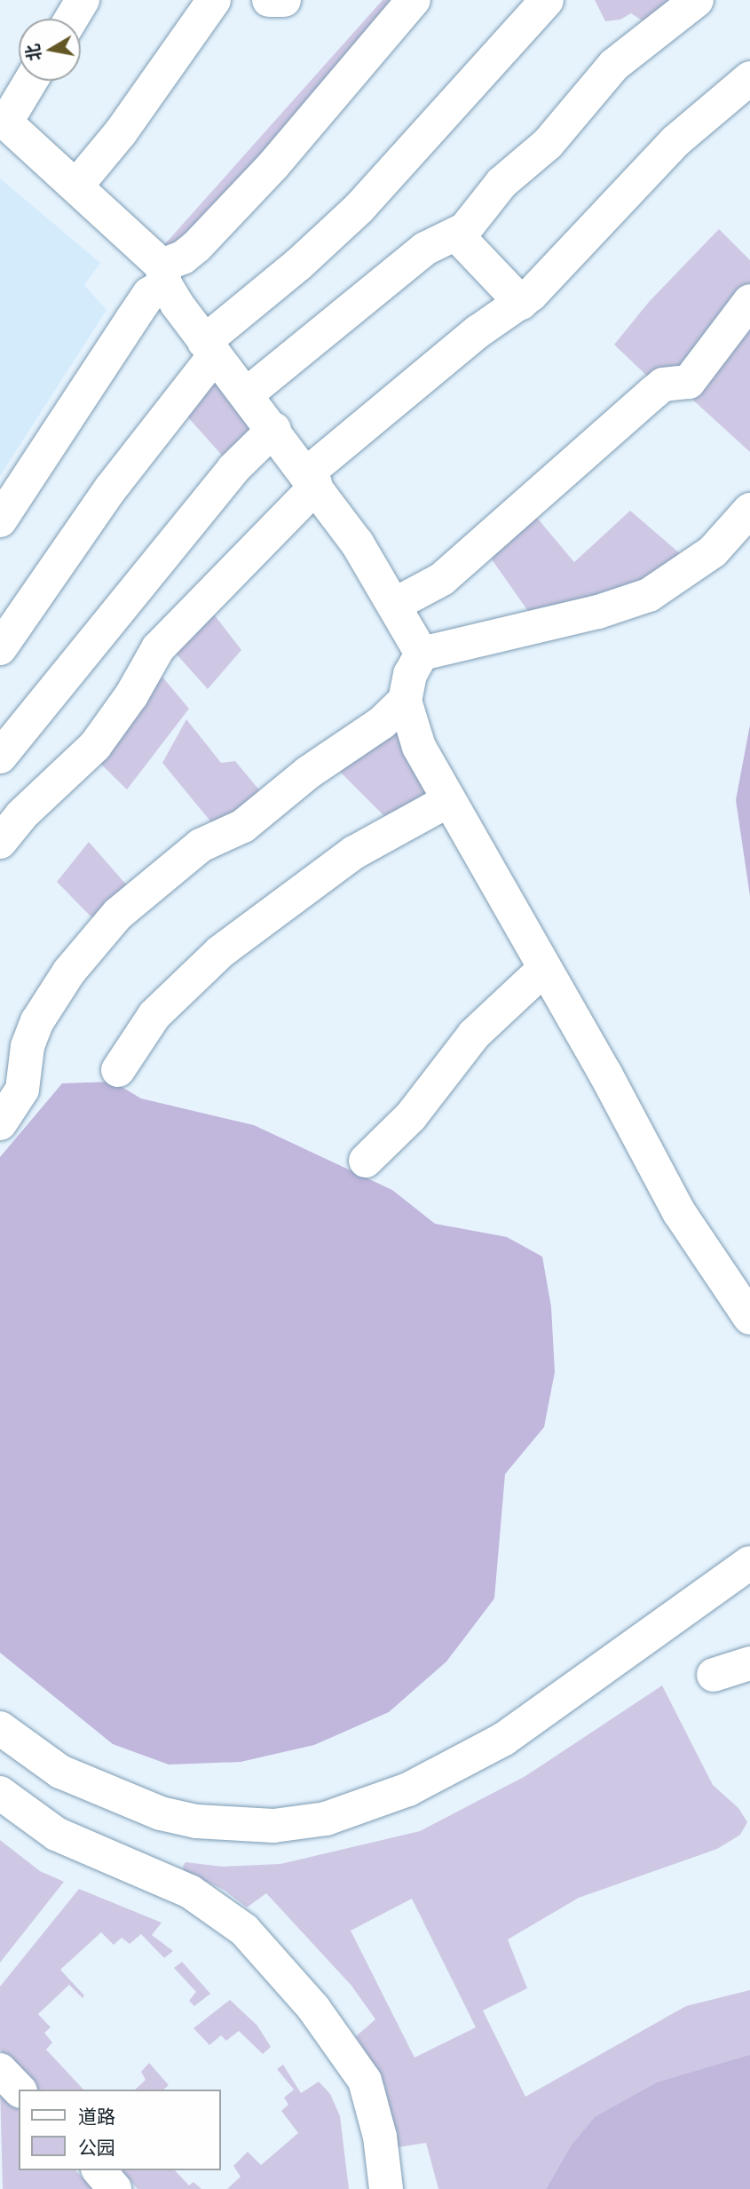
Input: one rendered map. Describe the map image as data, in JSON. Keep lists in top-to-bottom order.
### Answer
{
  "legend": ["道路", "公园"],
  "north": "left"
}
